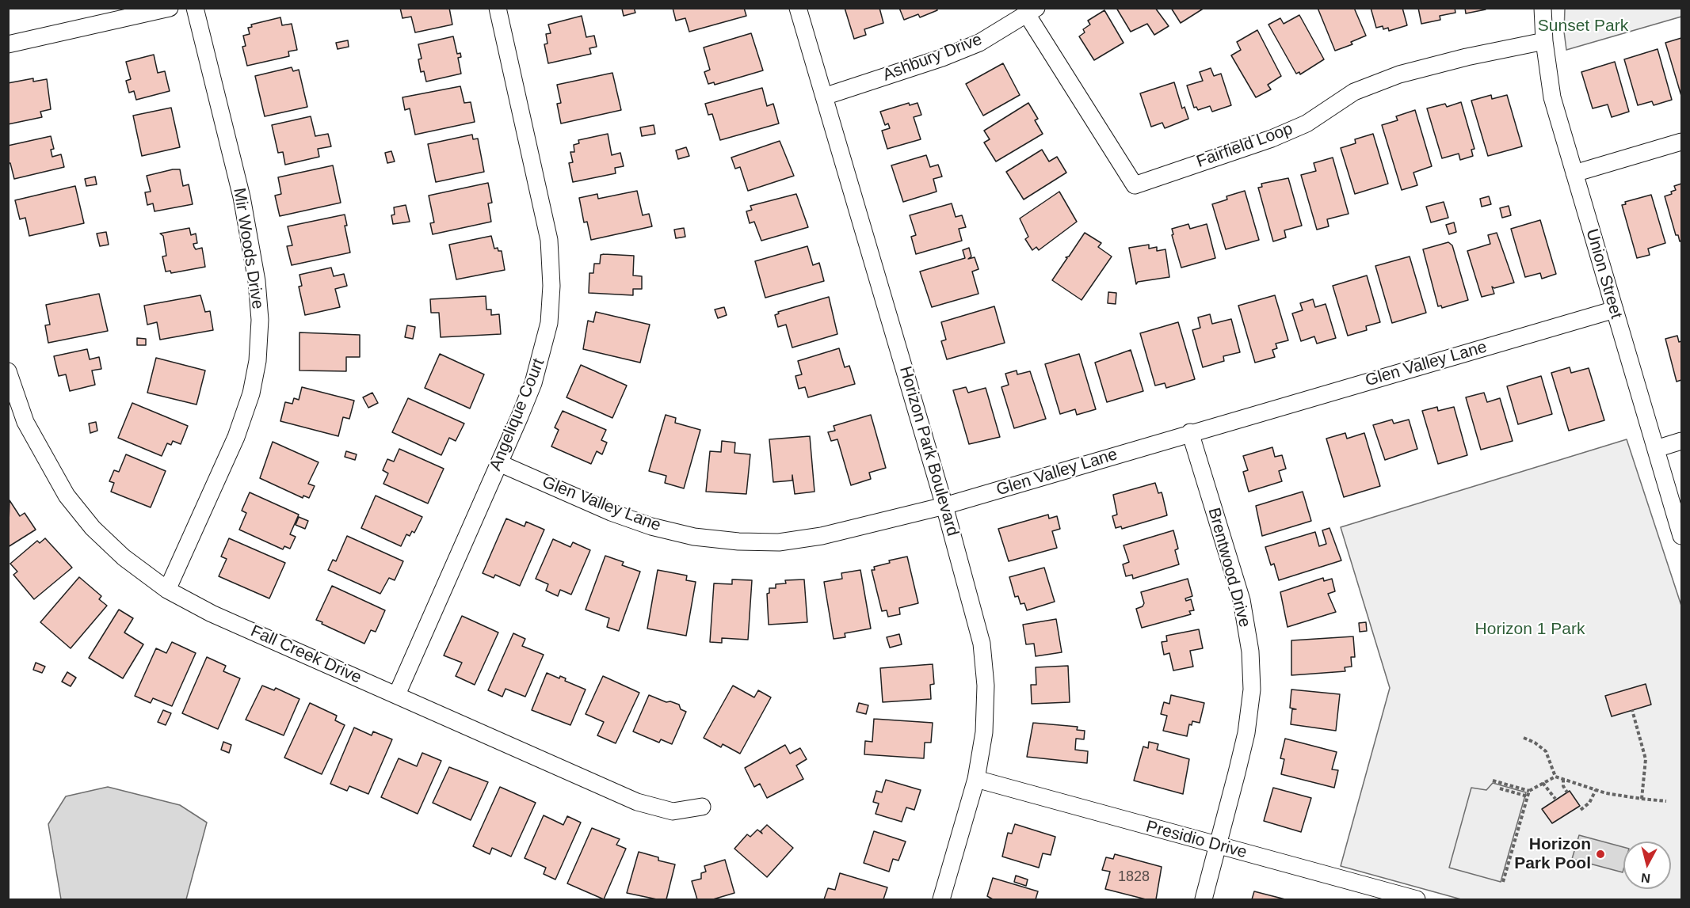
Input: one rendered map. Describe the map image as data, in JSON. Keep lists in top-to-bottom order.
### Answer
{
  "streets": {
    "street": [
      "Ashbury Drive",
      "Fairfield Loop",
      "Mir Woods Drive",
      "Union Street",
      "Glen Valley Lane",
      "Angelique Court",
      "Horizon Park Boulevard",
      "Brentwood Drive",
      "Fall Creek Drive",
      "Presidio Drive"
    ]
  },
  "crossings": [
    ["Ashbury Drive", "Fairfield Loop"],
    ["Ashbury Drive", "Horizon Park Boulevard"],
    ["Fairfield Loop", "Union Street"],
    ["Mir Woods Drive", "Fall Creek Drive"],
    ["Union Street", "Glen Valley Lane"],
    ["Glen Valley Lane", "Angelique Court"],
    ["Glen Valley Lane", "Horizon Park Boulevard"],
    ["Glen Valley Lane", "Brentwood Drive"],
    ["Angelique Court", "Fall Creek Drive"],
    ["Horizon Park Boulevard", "Presidio Drive"],
    ["Brentwood Drive", "Presidio Drive"]
  ],
  "parks": ["Sunset Park", "Horizon 1 Park"],
  "places": ["Horizon Park Pool"],
  "house_numbers": ["1828"],
  "north": "bottom"
}
